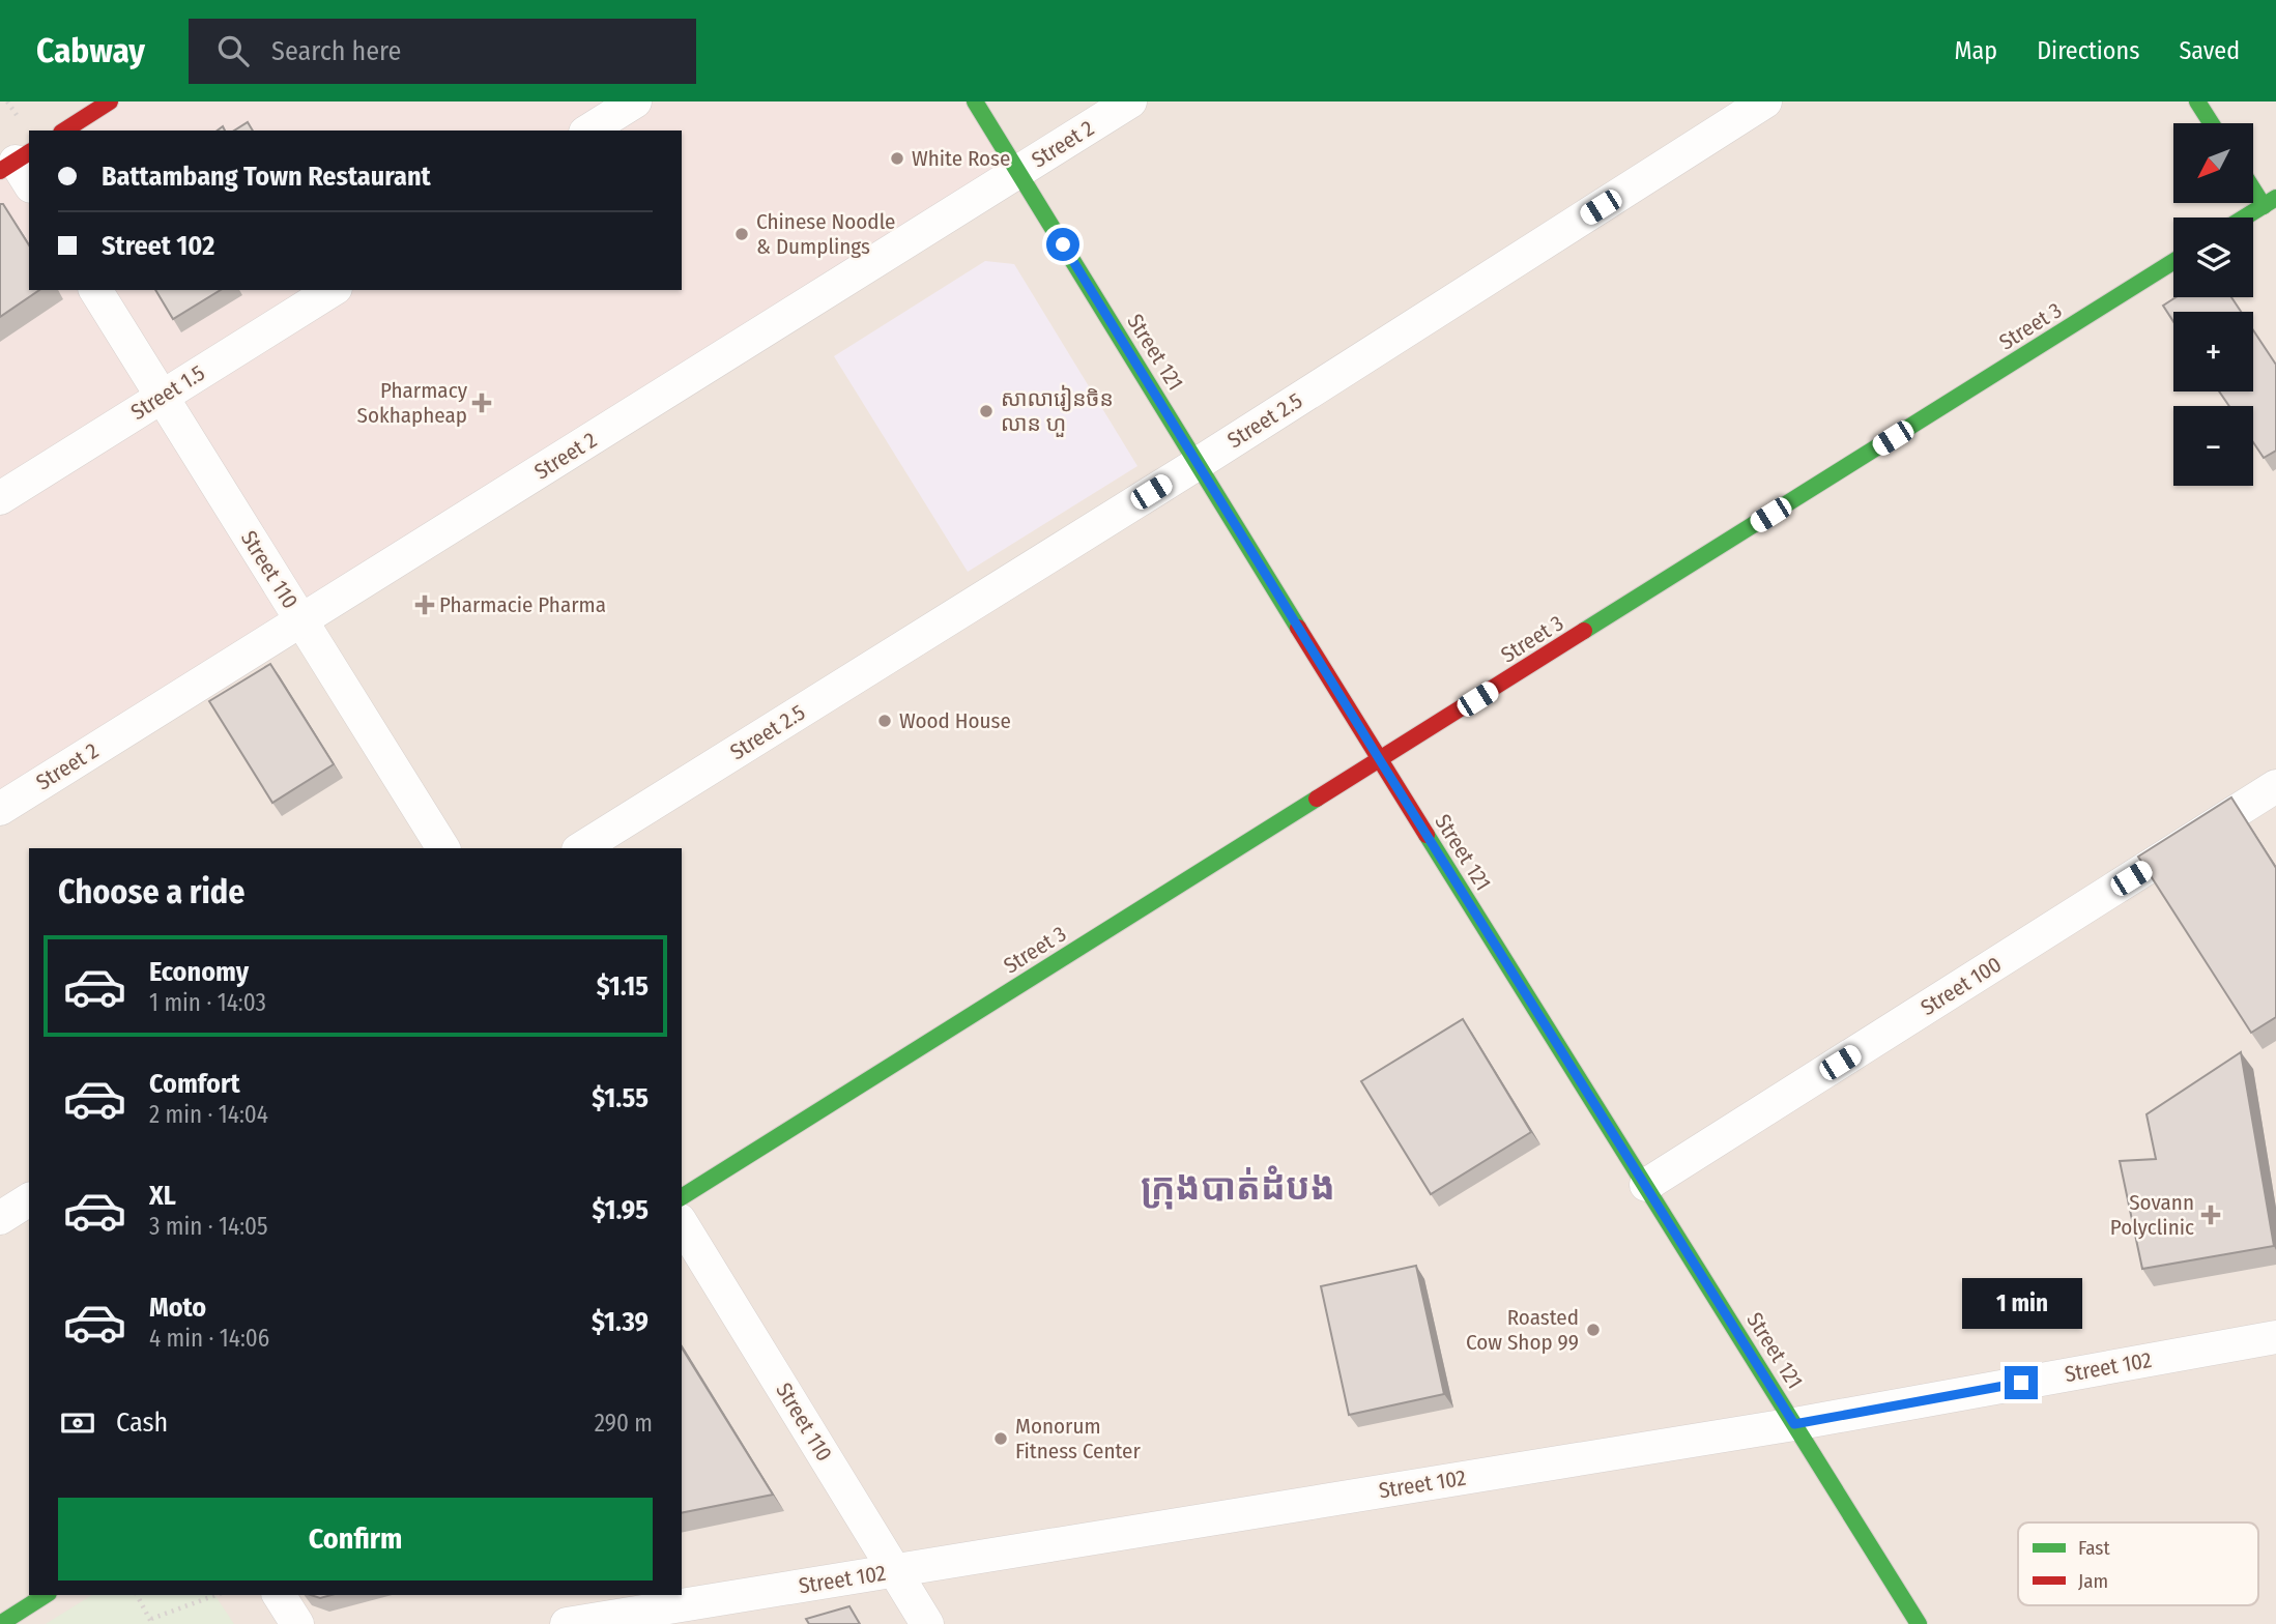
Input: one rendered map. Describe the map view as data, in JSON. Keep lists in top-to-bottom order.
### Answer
{
  "streets": {
    "street": [
      "Street 2",
      "Street 3",
      "Street 121",
      "Street 1.5",
      "Street 2.5",
      "Street 110",
      "Street 100",
      "Street 102"
    ]
  },
  "crossings": [
    ["Street 2", "Street 121"],
    ["Street 2", "Street 110"],
    ["Street 3", "Street 121"],
    ["Street 121", "Street 2.5"],
    ["Street 121", "Street 100"],
    ["Street 121", "Street 102"],
    ["Street 1.5", "Street 110"],
    ["Street 110", "Street 102"]
  ],
  "districts": ["ក្រុងបាត់ដំបង"],
  "places": {
    "other": [
      "White Rose",
      "Chinese Noodle & Dumplings",
      "សាលារៀនចិន លាន ហួ",
      "Wood House",
      "Roasted Cow Shop 99",
      "Monorum Fitness Center"
    ],
    "health": ["Pharmacy Sokhapheap", "Pharmacie Pharma", "Sovann Polyclinic"]
  },
  "legend": ["Fast", "Jam"],
  "north": "bottom left",
  "page": {
    "header": "Cabway",
    "search": "Search here",
    "nav": ["Map", "Directions", "Saved"],
    "map_buttons": ["+", "−"],
    "banner": ["Battambang Town Restaurant", "Street 102"],
    "heading": "Choose a ride",
    "list": [
      {
        "name": "Economy",
        "note": "1 min · 14:03",
        "value": "$1.15"
      },
      {
        "name": "Comfort",
        "note": "2 min · 14:04",
        "value": "$1.55"
      },
      {
        "name": "XL",
        "note": "3 min · 14:05",
        "value": "$1.95"
      },
      {
        "name": "Moto",
        "note": "4 min · 14:06",
        "value": "$1.39"
      }
    ],
    "bubble": "1 min",
    "pay": ["Cash", "290 m"],
    "buttons": "Confirm"
  }
}
